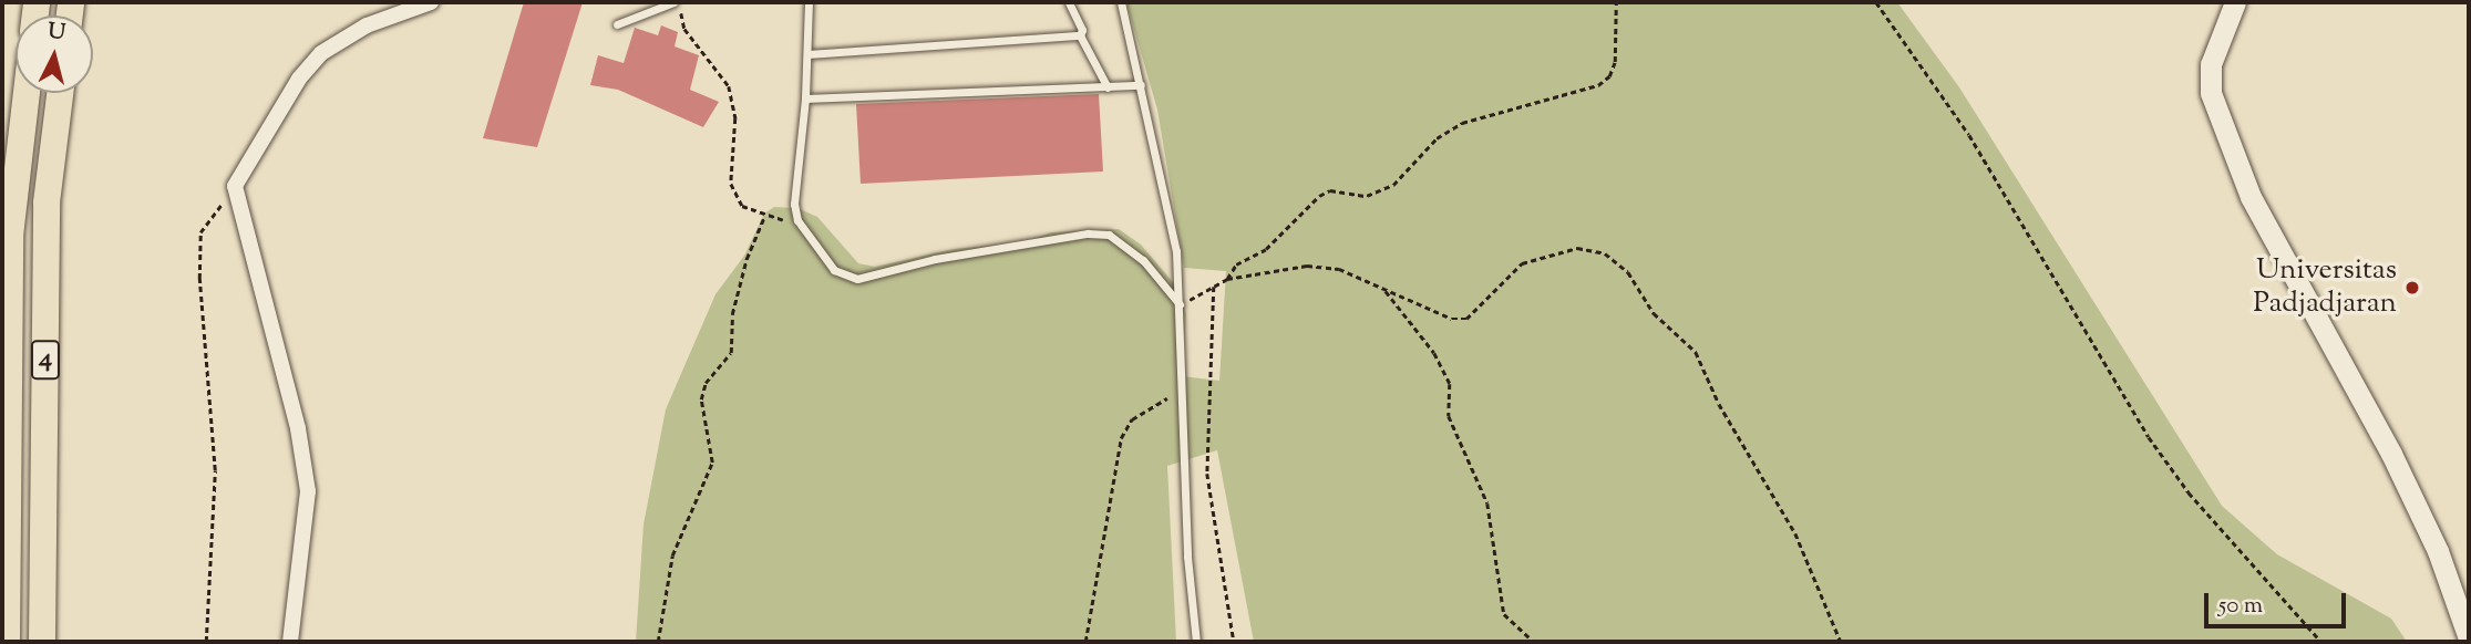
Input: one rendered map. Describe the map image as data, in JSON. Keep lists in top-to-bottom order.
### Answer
{
  "streets": {
    "highway": ["4"]
  },
  "places": ["Universitas Padjadjaran"],
  "scale_bar": "50 m",
  "north": "top"
}
